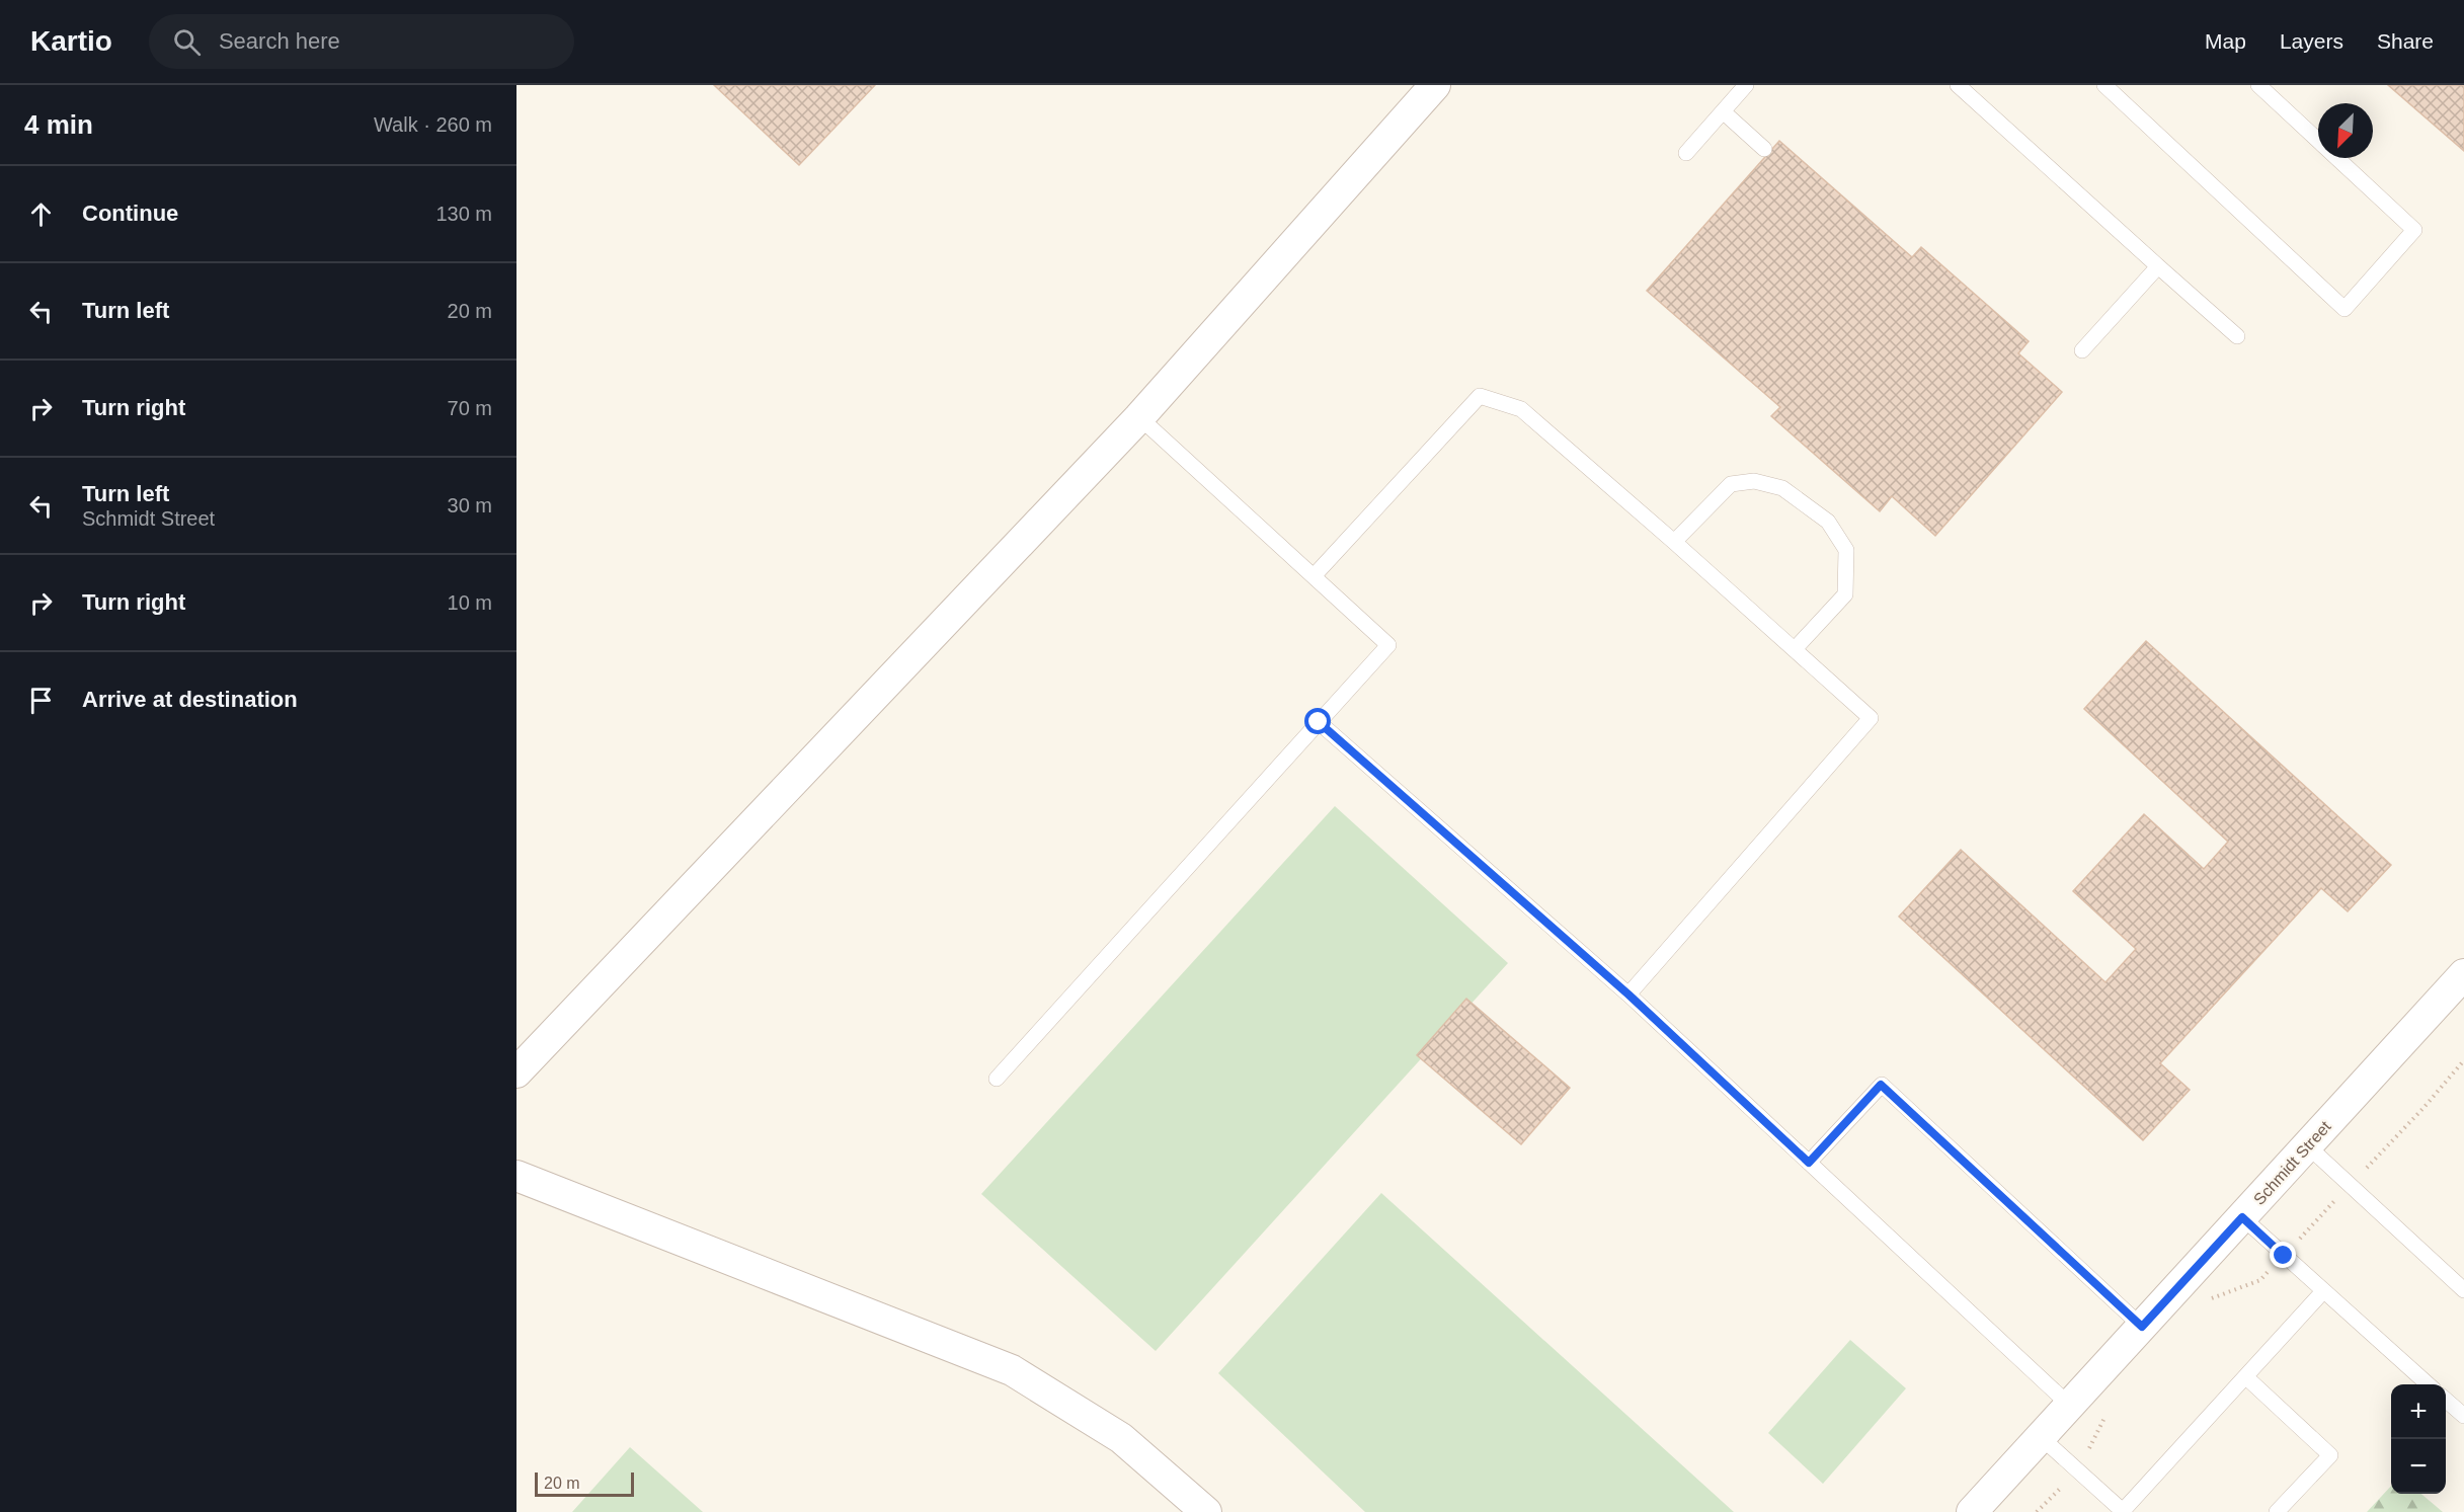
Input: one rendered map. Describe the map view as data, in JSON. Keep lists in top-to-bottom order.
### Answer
{
  "streets": {
    "street": ["Schmidt Street"]
  },
  "scale_bar": "20 m",
  "north": "bottom left",
  "page": {
    "header": "Kartio",
    "search": "Search here",
    "nav": ["Map", "Layers", "Share"],
    "heading": ["4 min", "Walk · 260 m"],
    "list": [
      ["Continue", "130 m"],
      ["Turn left", "20 m"],
      ["Turn right", "70 m"],
      ["Turn left", "Schmidt Street", "30 m"],
      ["Turn right", "10 m"],
      "Arrive at destination"
    ],
    "map_buttons": ["+", "−"],
    "scale": "20 m"
  }
}
